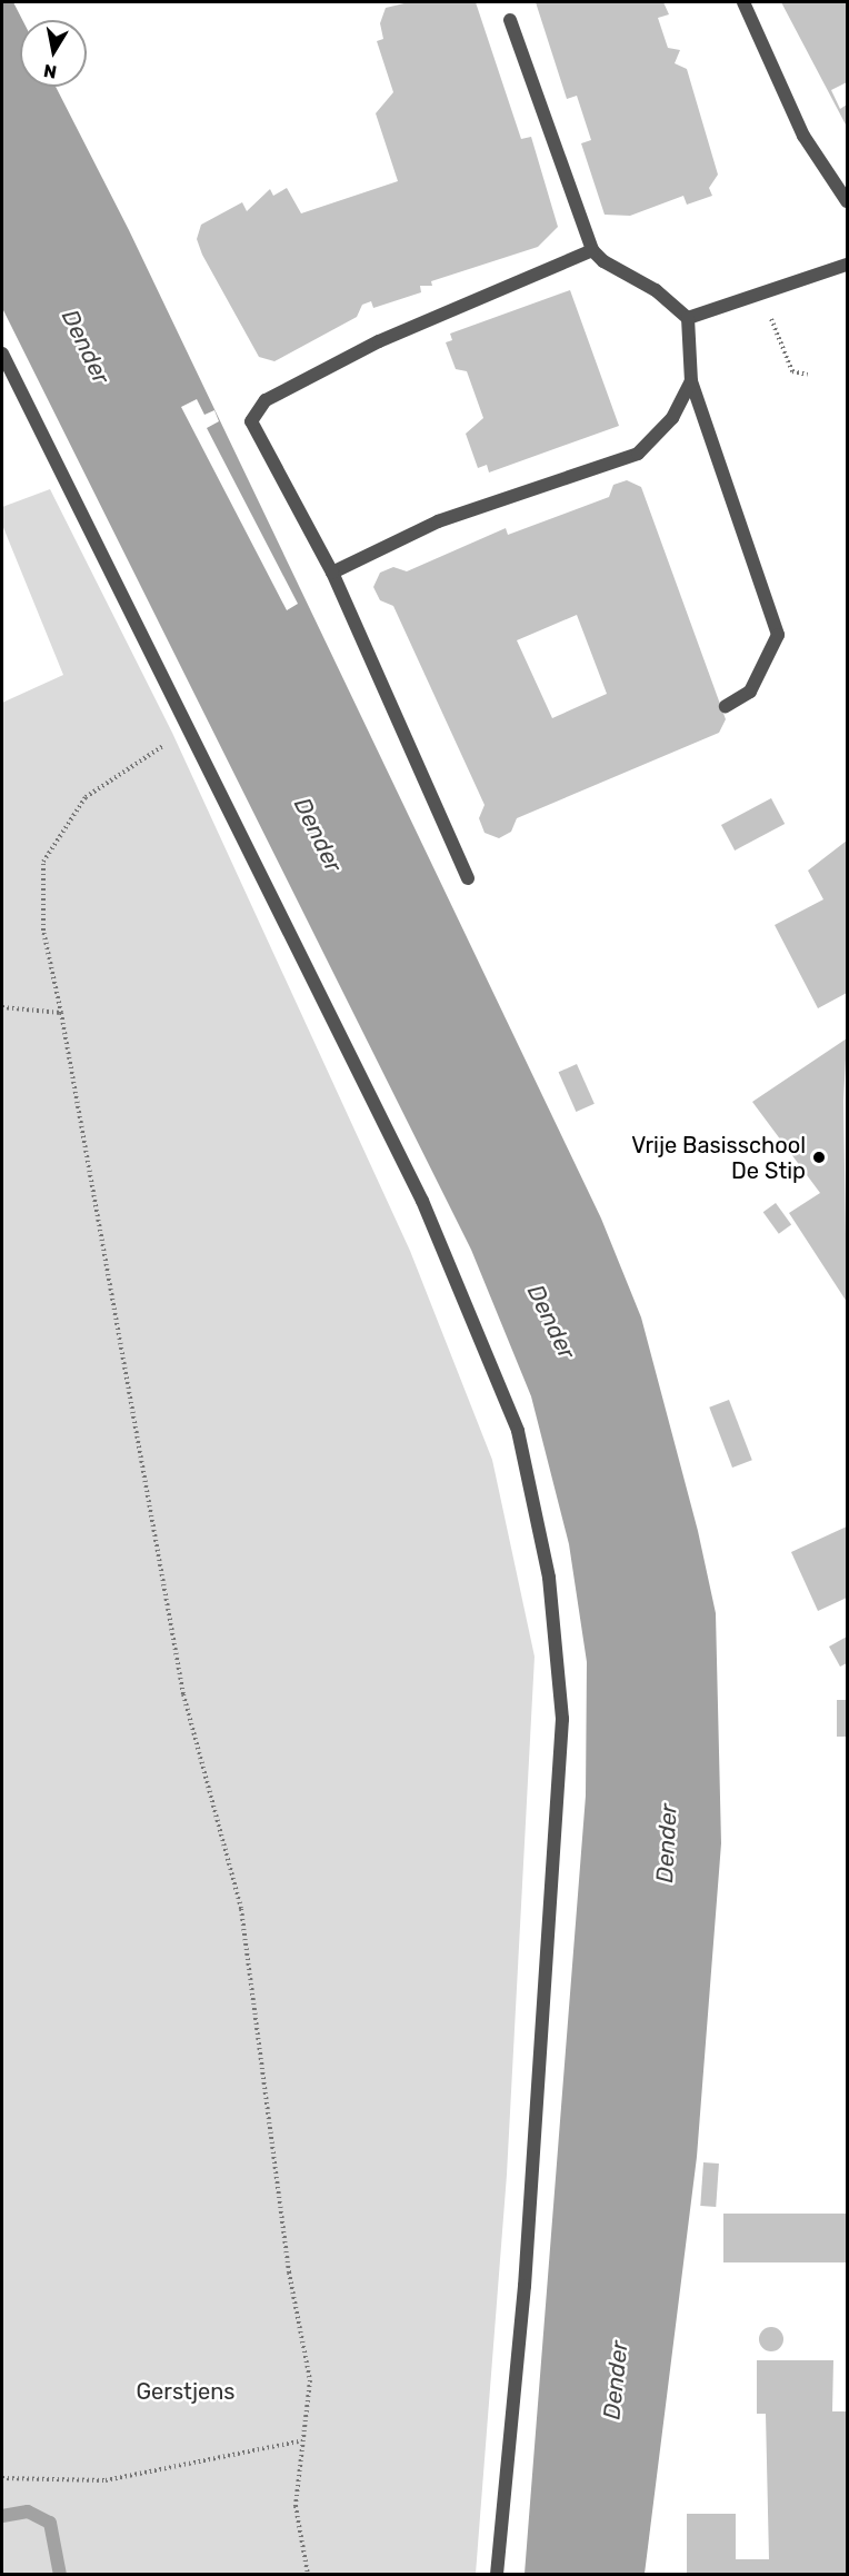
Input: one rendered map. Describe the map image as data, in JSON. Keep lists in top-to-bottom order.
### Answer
{
  "water": ["Dender"],
  "parks": ["Gerstjens"],
  "places": ["Vrije Basisschool De Stip"],
  "north": "bottom"
}
